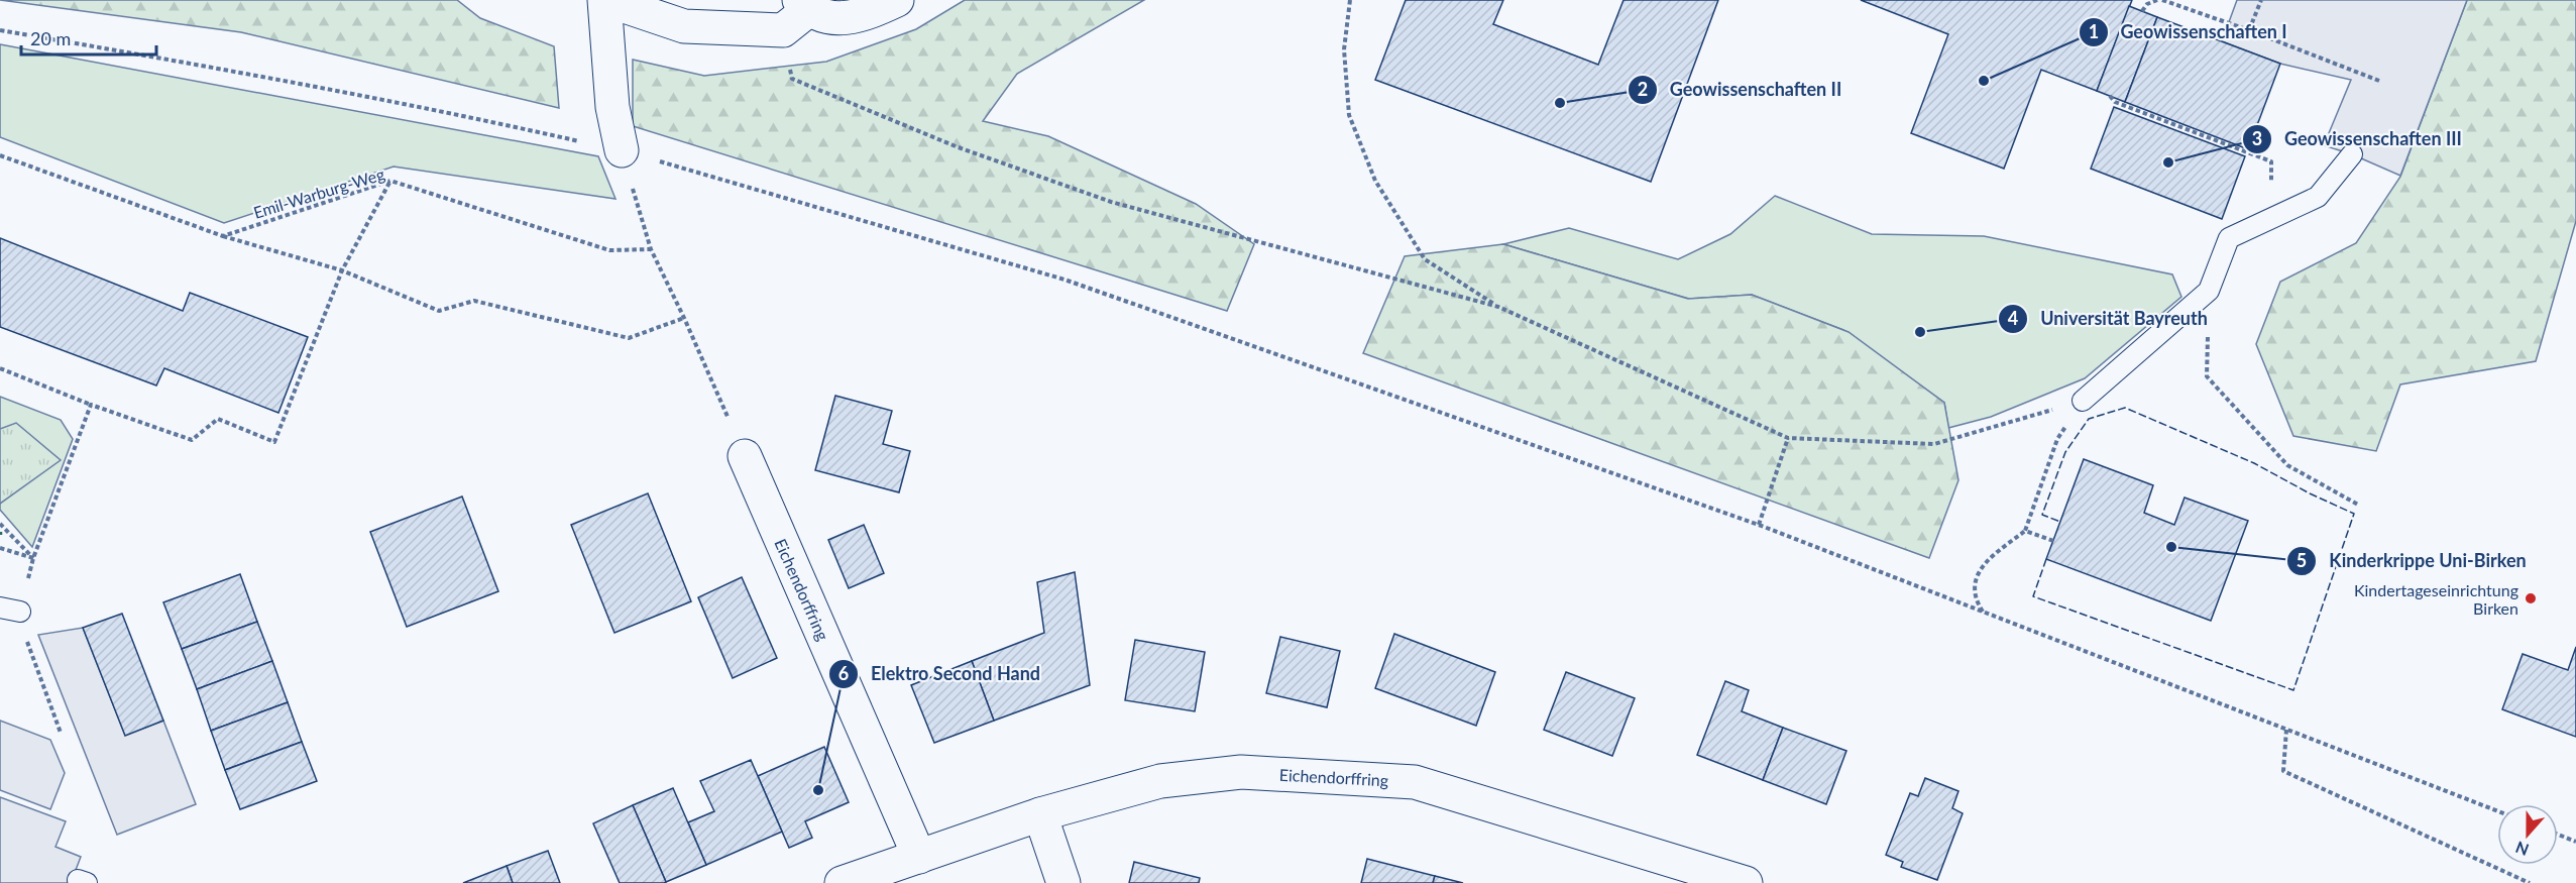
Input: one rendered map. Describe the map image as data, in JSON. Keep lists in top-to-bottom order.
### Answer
{
  "streets": {
    "street": ["Eichendorffring"],
    "path": ["Emil-Warburg-Weg"]
  },
  "places": [
    "Geowissenschaften I",
    "Geowissenschaften II",
    "Geowissenschaften III",
    "Universität Bayreuth",
    "Kinderkrippe Uni-Birken",
    "Kindertageseinrichtung Birken",
    "Elektro Second Hand"
  ],
  "scale_bar": "20 m",
  "north": "bottom"
}
